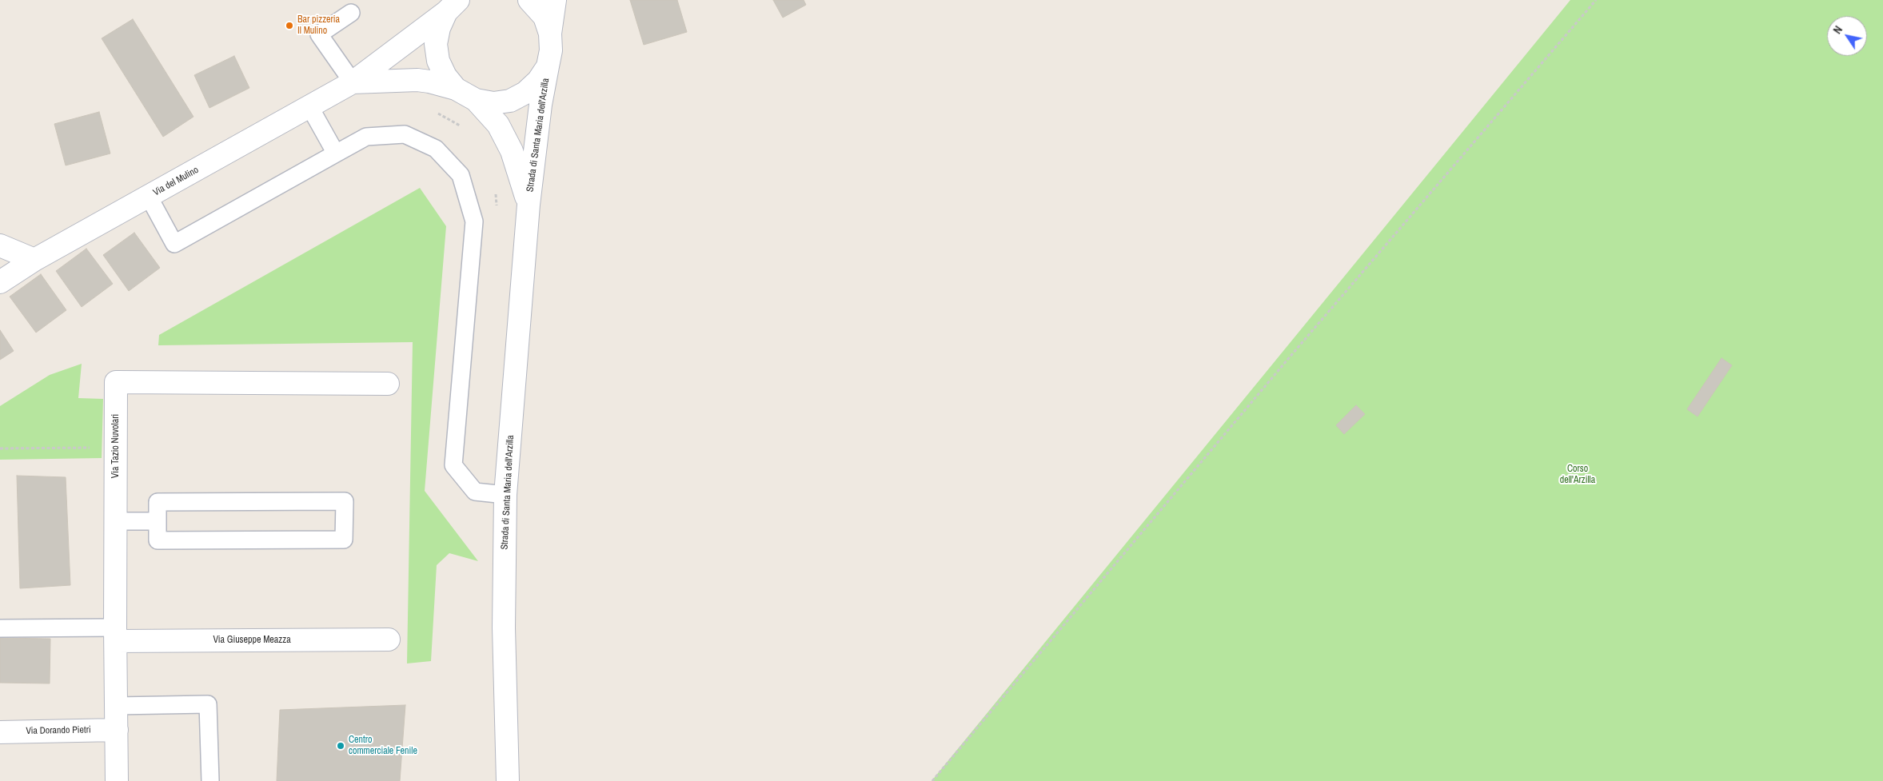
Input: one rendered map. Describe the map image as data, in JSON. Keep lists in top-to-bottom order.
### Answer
{
  "streets": {
    "street": [
      "Strada di Santa Maria dell'Arzilla",
      "Via del Mulino",
      "Via Tazio Nuvolari",
      "Via Giuseppe Meazza",
      "Via Dorando Pietri"
    ]
  },
  "crossings": [
    ["Strada di Santa Maria dell'Arzilla", "Via del Mulino"],
    ["Via Tazio Nuvolari", "Via Giuseppe Meazza"],
    ["Via Tazio Nuvolari", "Via Dorando Pietri"]
  ],
  "parks": ["Corso dell'Arzilla"],
  "places": ["Bar pizzeria Il Mulino", "Centro commerciale Fenile"],
  "north": "top left"
}
